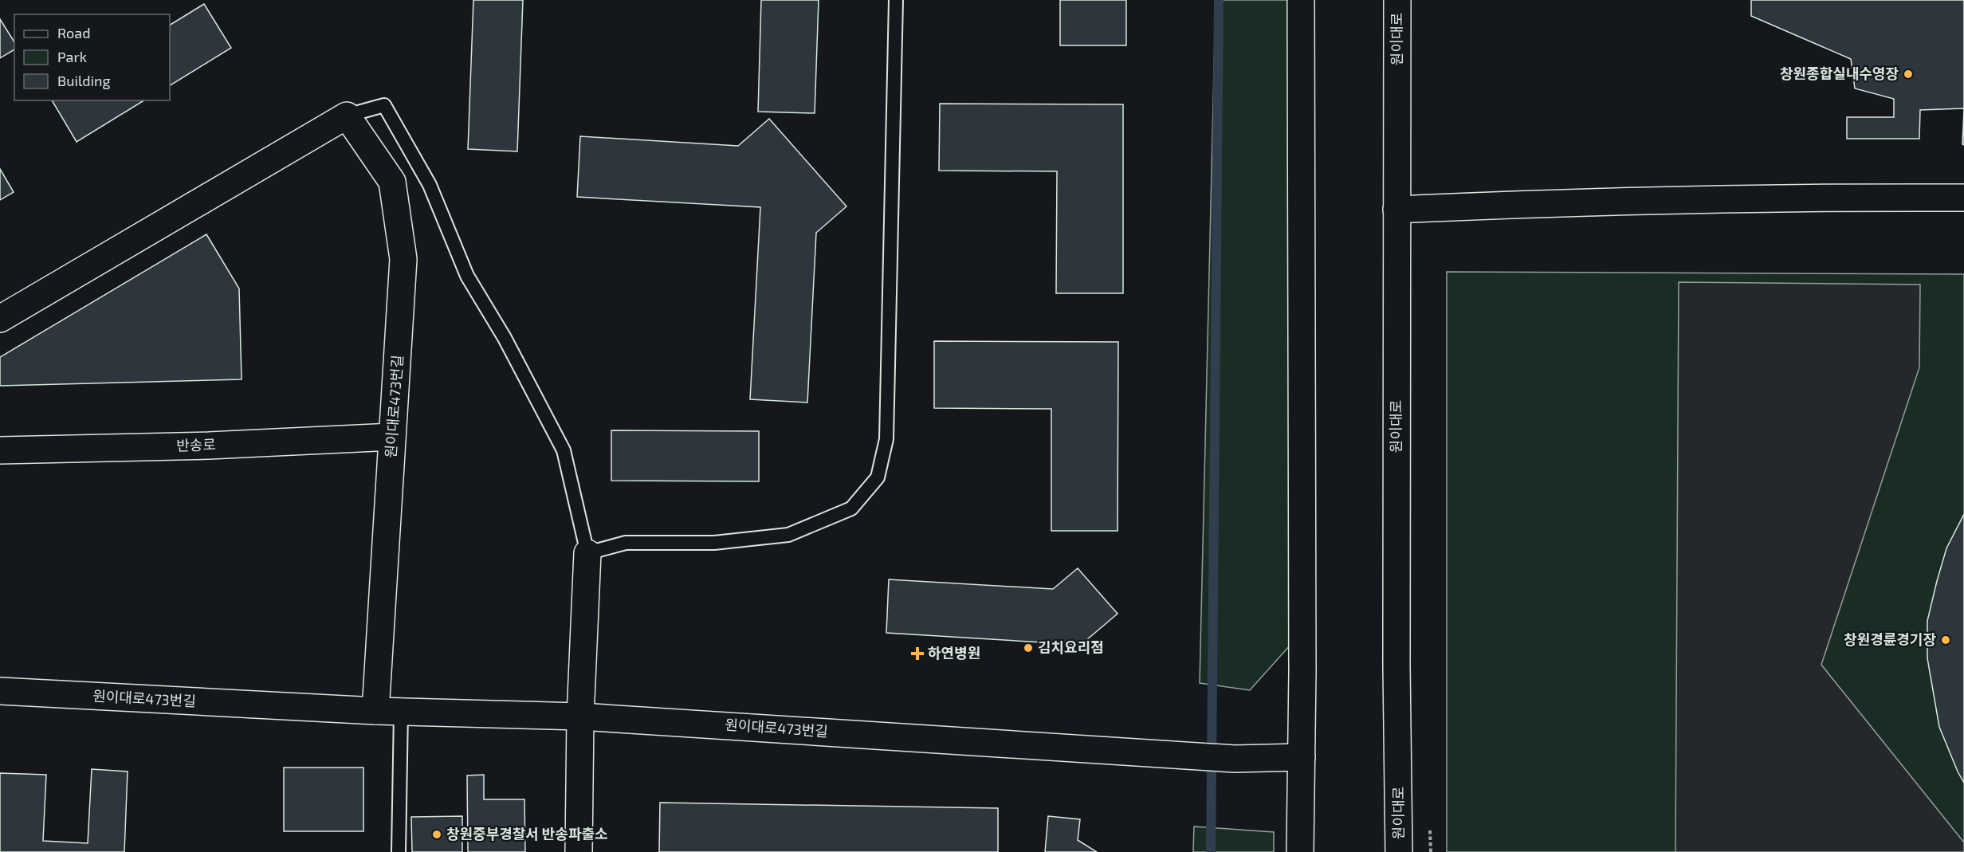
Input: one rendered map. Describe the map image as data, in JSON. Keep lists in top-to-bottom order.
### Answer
{
  "streets": {
    "street": ["원이대로", "원이대로473번길", "반송로"]
  },
  "crossings": [
    ["원이대로473번길", "반송로"]
  ],
  "places": {
    "other": [
      "창원종합실내수영장",
      "창원경륜경기장",
      "김치요리점",
      "창원중부경찰서 반송파출소"
    ],
    "health": ["하연병원"]
  },
  "legend": ["Road", "Park", "Building"]
}
